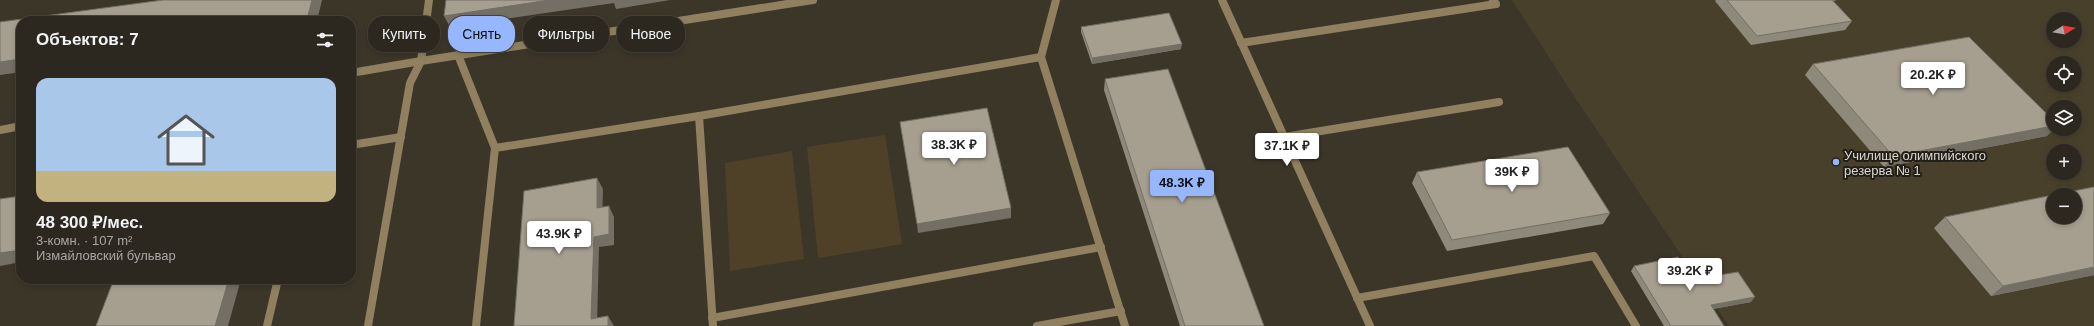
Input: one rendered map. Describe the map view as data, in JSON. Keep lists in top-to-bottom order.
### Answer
{
  "places": ["Училище олимпийского резерва № 1"],
  "north": "right",
  "page": {
    "map_buttons": ["+", "−"],
    "chip": [
      "Купить",
      "Снять",
      "Фильтры",
      "Новое"
    ],
    "heading": "Объектов: 7",
    "price": [
      "20.2K ₽",
      "38.3K ₽",
      "37.1K ₽",
      "39K ₽",
      "48.3K ₽",
      "43.9K ₽",
      "39.2K ₽"
    ],
    "list": [
      {
        "name": "48 300 ₽/мес.",
        "note": "3-комн. · 107 m² · Измайловский бульвар"
      }
    ]
  }
}
